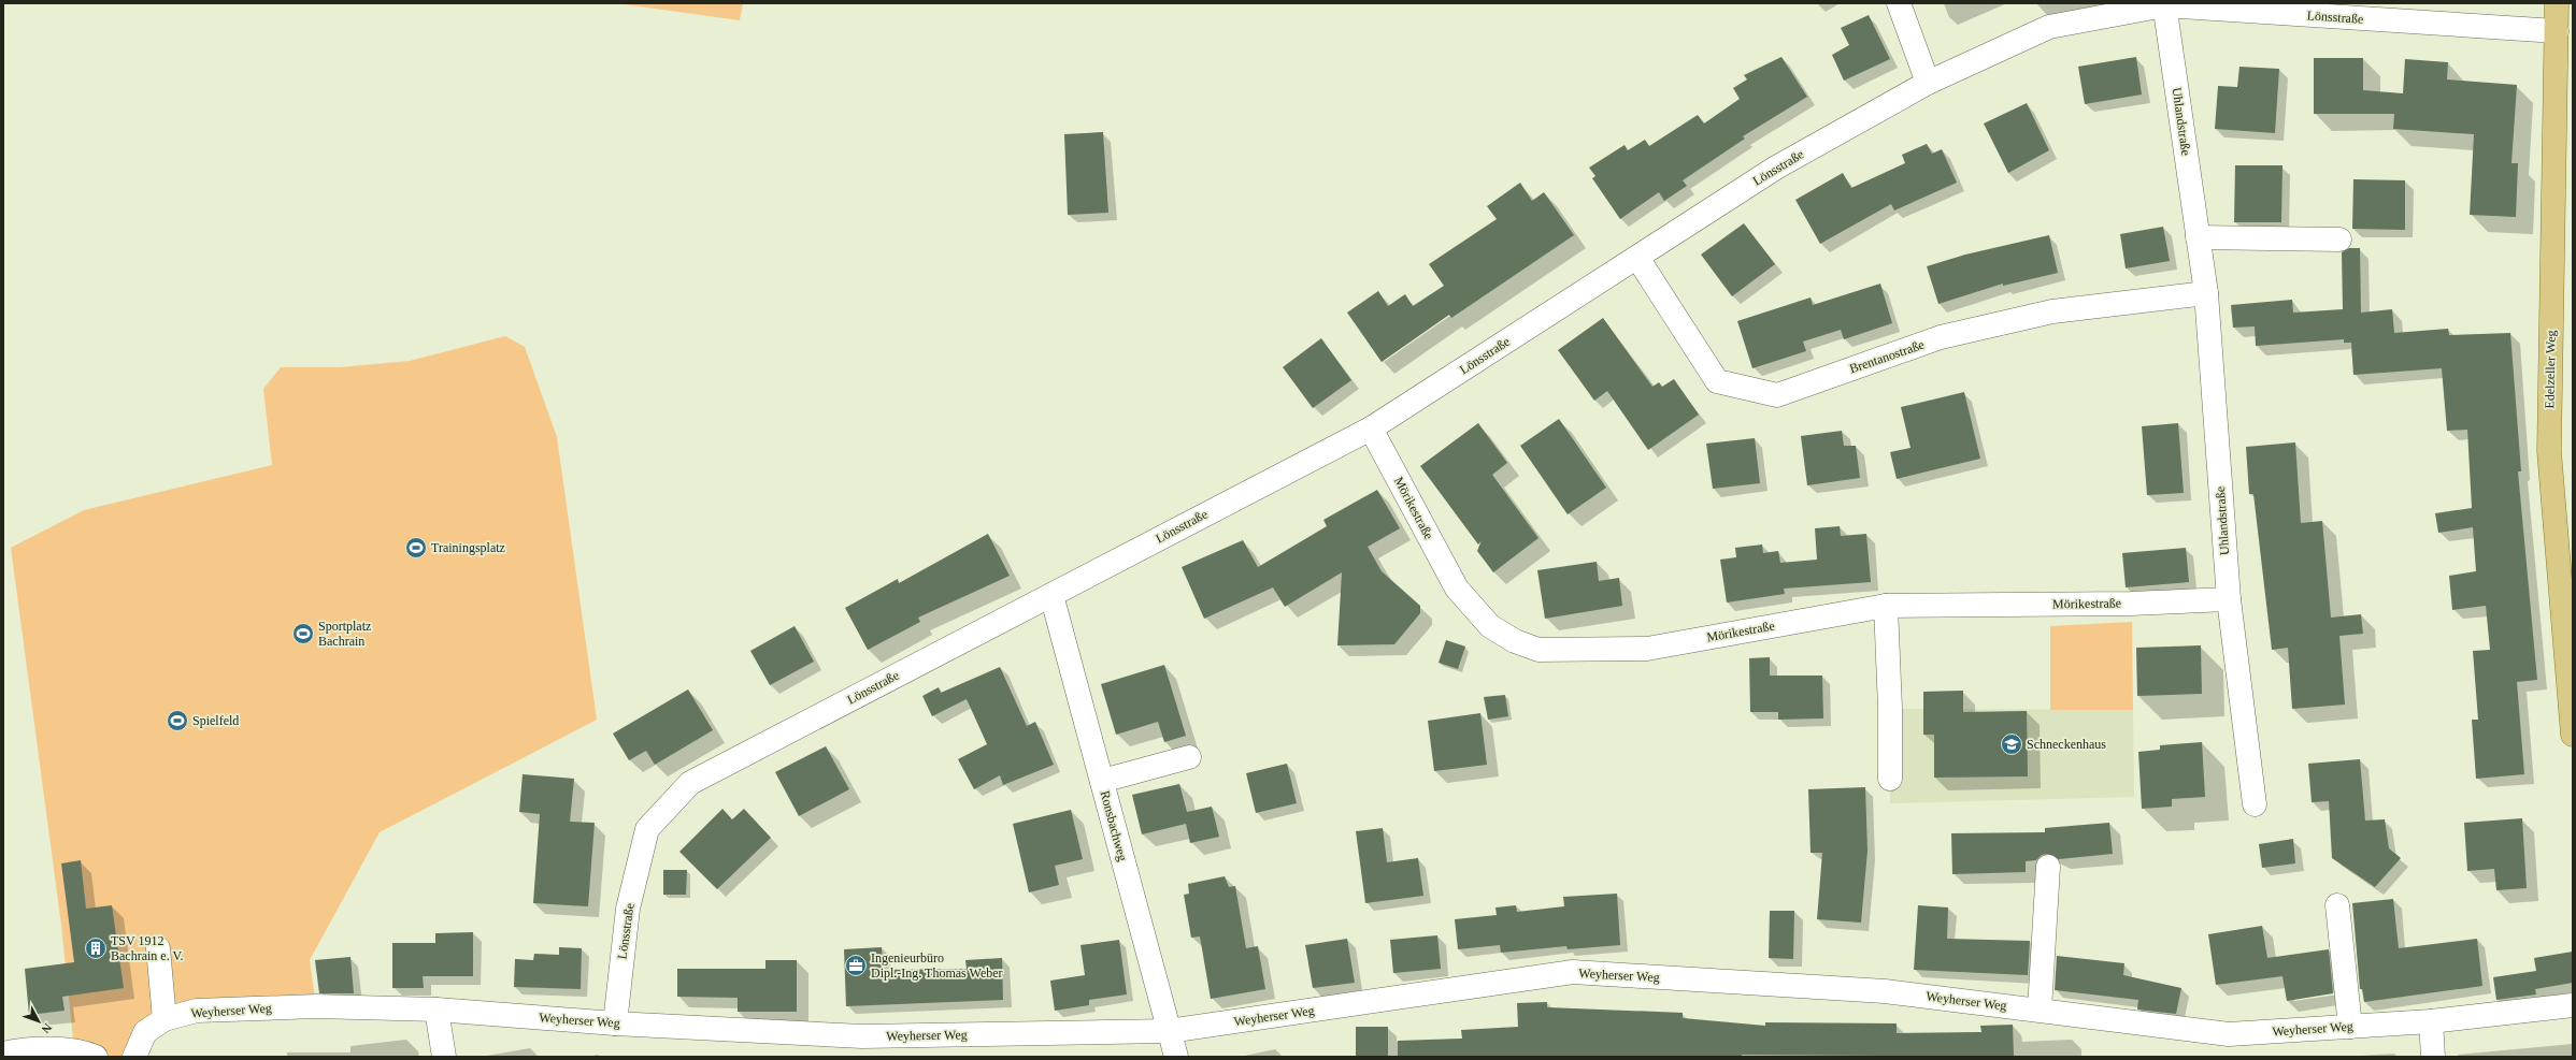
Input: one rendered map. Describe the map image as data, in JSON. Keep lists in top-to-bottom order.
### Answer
{
  "streets": {
    "main road": ["Edelzeller Weg"],
    "street": [
      "Lönsstraße",
      "Uhlandstraße",
      "Brentanostraße",
      "Mörikestraße",
      "Ronsbachweg",
      "Weyherser Weg"
    ]
  },
  "crossings": [
    ["Lönsstraße", "Uhlandstraße"],
    ["Lönsstraße", "Brentanostraße"],
    ["Lönsstraße", "Edelzeller Weg"],
    ["Lönsstraße", "Mörikestraße"],
    ["Lönsstraße", "Ronsbachweg"],
    ["Lönsstraße", "Weyherser Weg"],
    ["Uhlandstraße", "Brentanostraße"],
    ["Uhlandstraße", "Mörikestraße"],
    ["Ronsbachweg", "Weyherser Weg"]
  ],
  "places": {
    "sports": ["Trainingsplatz", "Sportplatz Bachrain", "Spielfeld"],
    "school or university": ["Schneckenhaus"],
    "building": ["TSV 1912 Bachrain e. V."],
    "office": ["Ingenieurbüro Dipl.-Ing. Thomas Weber"]
  },
  "north": "bottom right"
}
